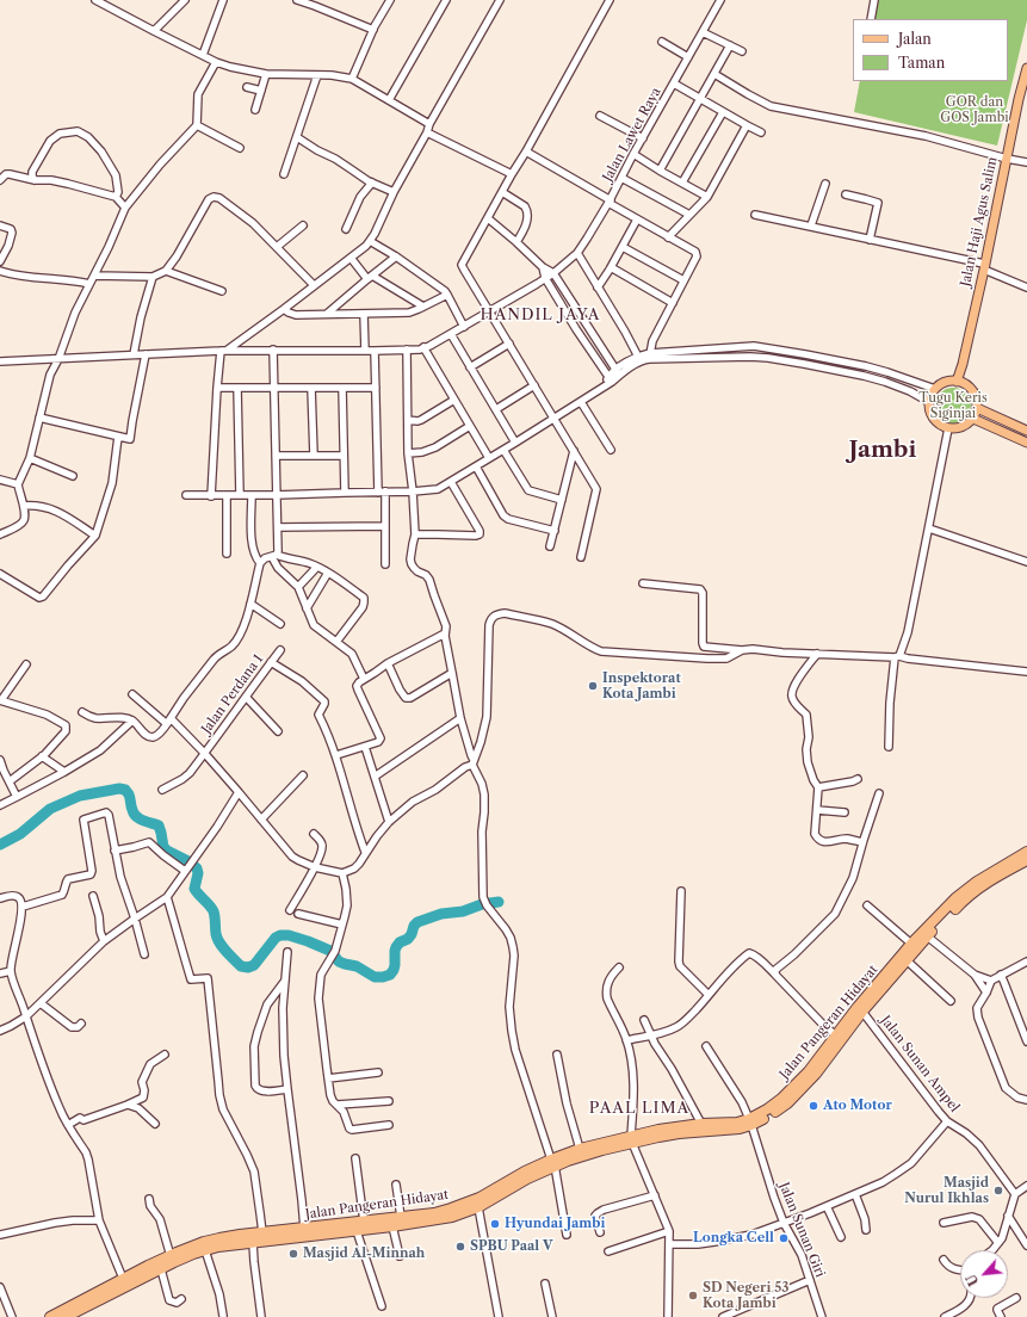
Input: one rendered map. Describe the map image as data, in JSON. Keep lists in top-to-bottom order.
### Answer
{
  "streets": {
    "highway": ["Jalan Pangeran Hidayat"],
    "main road": ["Jalan Haji Agus Salim"],
    "street": [
      "Jalan Lawet Raya",
      "Jalan Perdana 1",
      "Jalan Sunan Ampel",
      "Jalan Sunan Giri"
    ]
  },
  "crossings": [
    ["Jalan Pangeran Hidayat", "Jalan Sunan Ampel"],
    ["Jalan Pangeran Hidayat", "Jalan Sunan Giri"]
  ],
  "districts": ["HANDIL JAYA", "Jambi", "PAAL LIMA"],
  "parks": ["GOR dan GOS Jambi", "Tugu Keris Siginjai"],
  "places": [
    "Inspektorat Kota Jambi",
    "Ato Motor",
    "Masjid Nurul Ikhlas",
    "Hyundai Jambi",
    "Longka Cell",
    "SPBU Paal V",
    "Masjid Al-Minnah",
    "SD Negeri 53 Kota Jambi"
  ],
  "legend": ["Jalan", "Taman"],
  "north": "bottom left"
}
